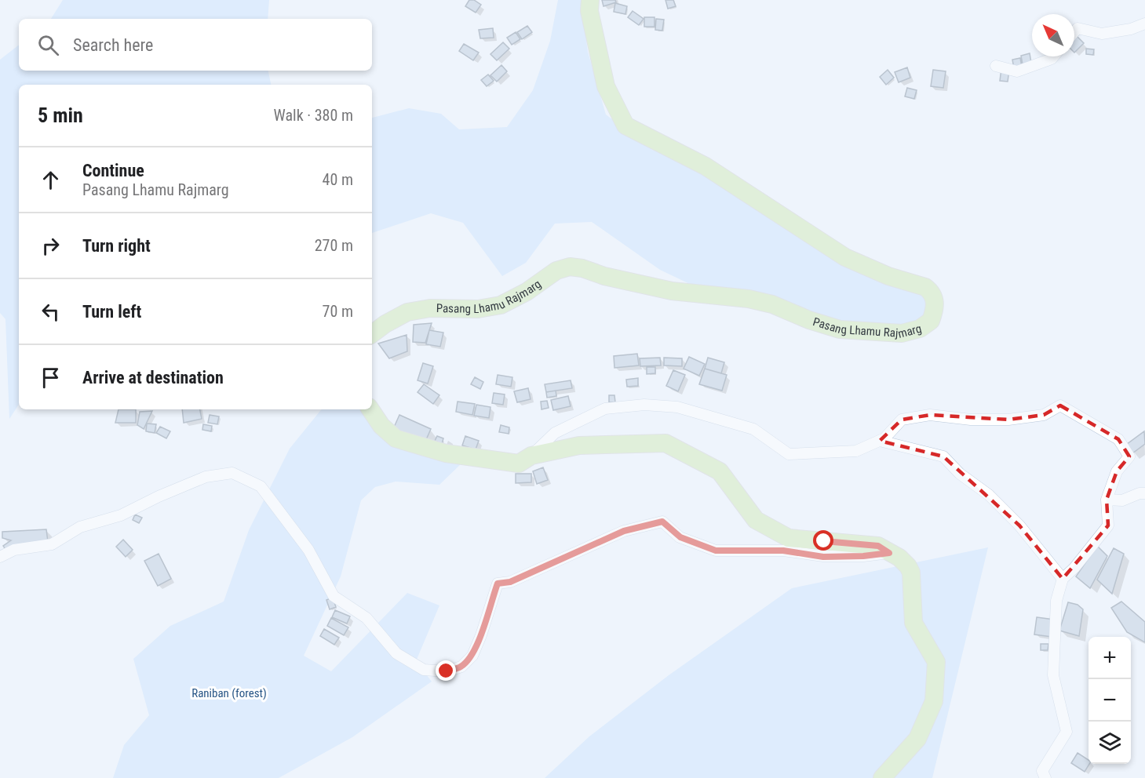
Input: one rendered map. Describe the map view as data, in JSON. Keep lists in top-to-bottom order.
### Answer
{
  "streets": {
    "main road": ["Pasang Lhamu Rajmarg"]
  },
  "parks": ["Raniban (forest)"],
  "north": "top left",
  "page": {
    "search": "Search here",
    "heading": ["5 min", "Walk · 380 m"],
    "list": [
      ["Continue", "Pasang Lhamu Rajmarg", "40 m"],
      ["Turn right", "270 m"],
      ["Turn left", "70 m"],
      "Arrive at destination"
    ],
    "map_buttons": ["+", "−"]
  }
}
